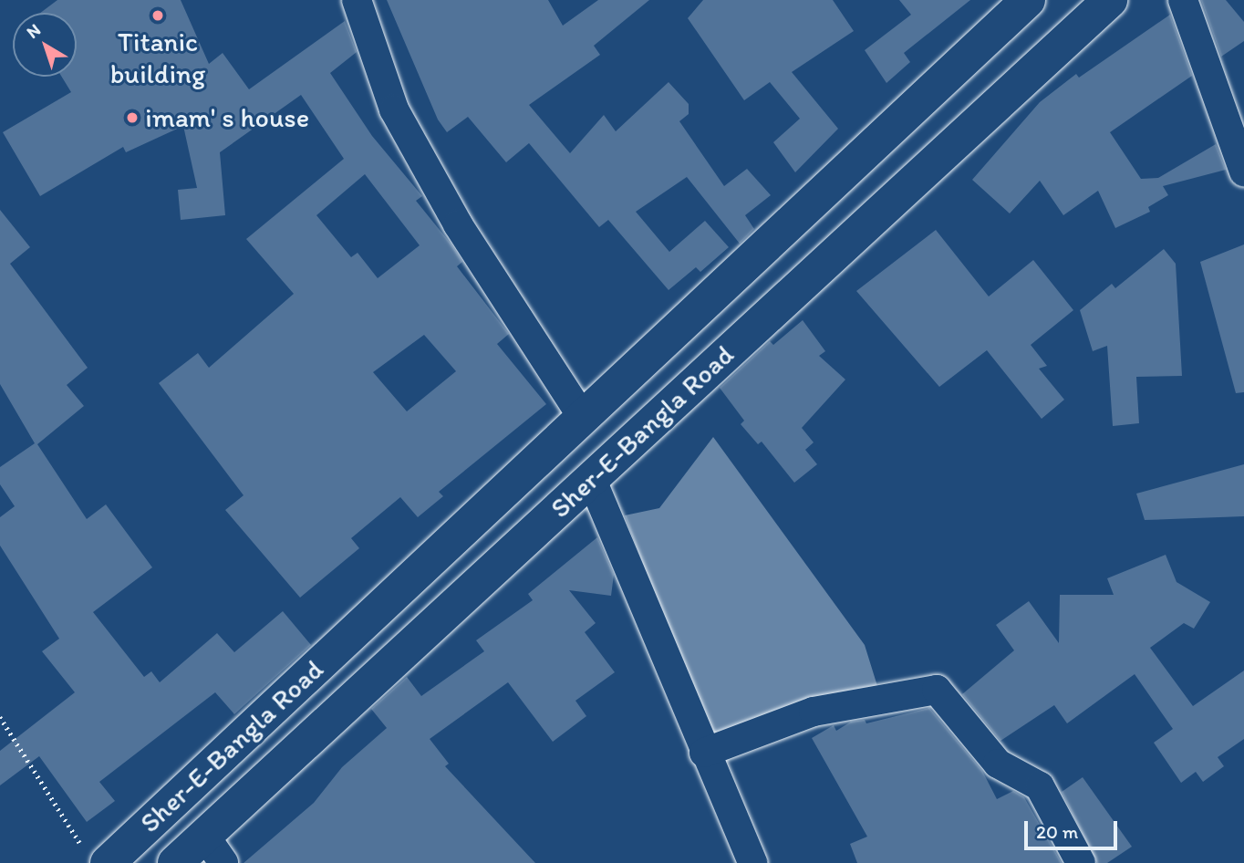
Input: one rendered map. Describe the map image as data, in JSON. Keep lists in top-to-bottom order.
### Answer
{
  "streets": {
    "highway": ["Sher-E-Bangla Road"]
  },
  "places": ["Titanic building", "imam' s house"],
  "scale_bar": "20 m",
  "north": "top left"
}
